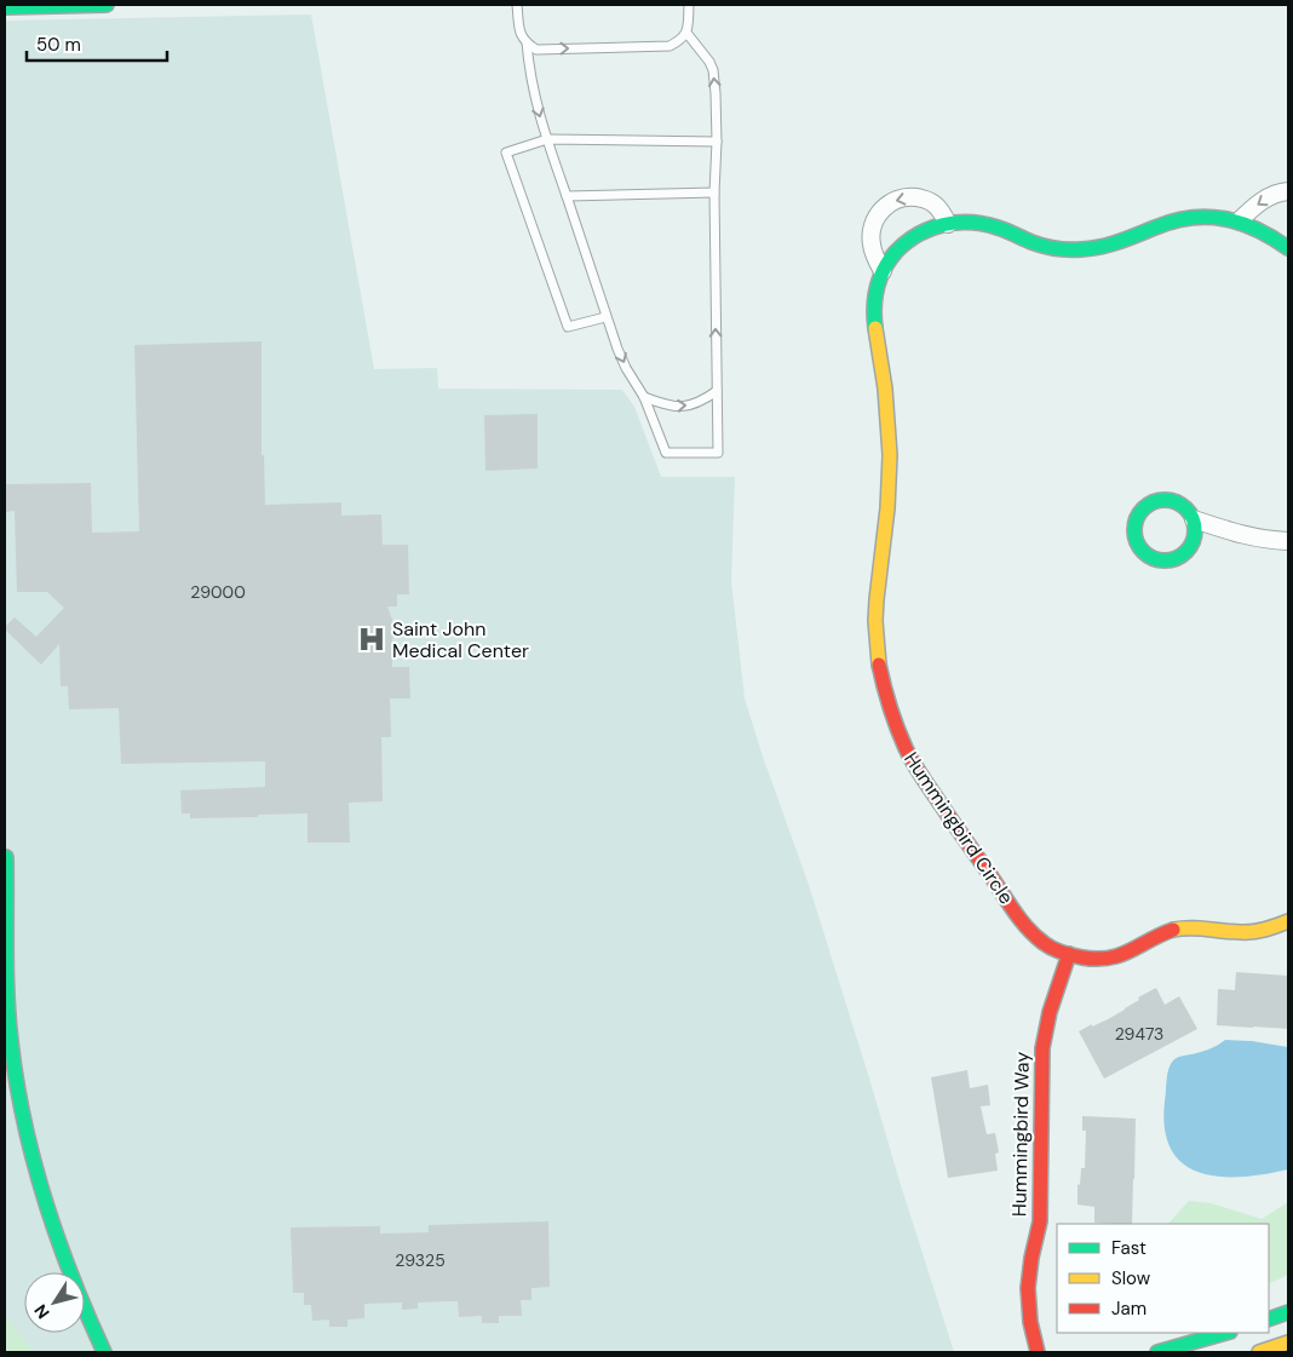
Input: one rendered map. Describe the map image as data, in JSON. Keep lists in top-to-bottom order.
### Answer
{
  "streets": {
    "street": ["Hummingbird Circle", "Hummingbird Way"]
  },
  "crossings": [
    ["Hummingbird Circle", "Hummingbird Way"]
  ],
  "places": {
    "hospital": ["Saint John Medical Center"]
  },
  "house_numbers": ["29000", "29473", "29325"],
  "legend": ["Fast", "Slow", "Jam"],
  "scale_bar": "50 m",
  "north": "bottom left"
}
